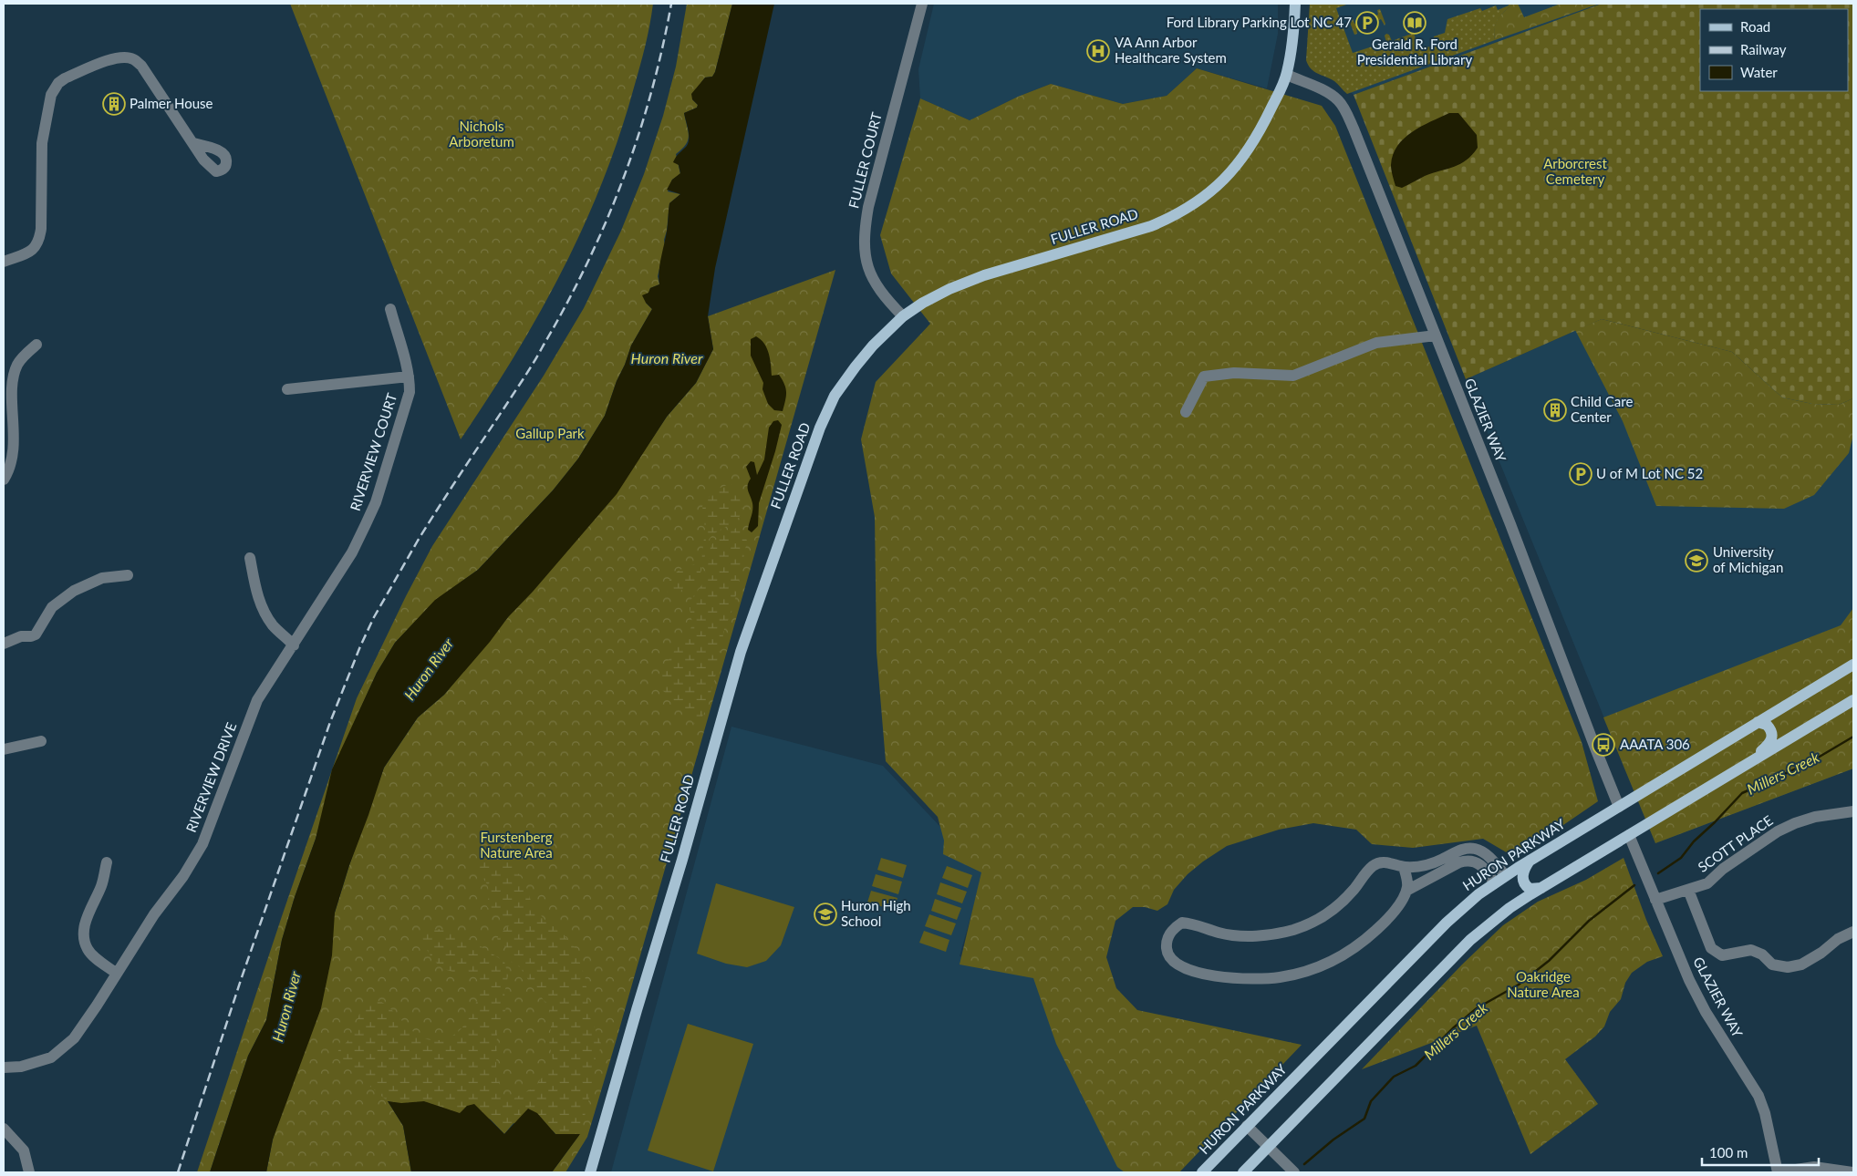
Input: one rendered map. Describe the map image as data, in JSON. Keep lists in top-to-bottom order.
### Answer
{
  "streets": {
    "main road": ["FULLER ROAD", "HURON PARKWAY"],
    "street": [
      "FULLER COURT",
      "GLAZIER WAY",
      "RIVERVIEW COURT",
      "RIVERVIEW DRIVE",
      "SCOTT PLACE"
    ]
  },
  "crossings": [
    ["FULLER COURT", "FULLER ROAD"],
    ["FULLER ROAD", "GLAZIER WAY"],
    ["GLAZIER WAY", "SCOTT PLACE"],
    ["GLAZIER WAY", "HURON PARKWAY"],
    ["RIVERVIEW COURT", "RIVERVIEW DRIVE"]
  ],
  "water": ["Huron River", "Millers Creek"],
  "parks": [
    "Nichols Arboretum",
    "Arborcrest Cemetery",
    "Gallup Park",
    "Furstenberg Nature Area",
    "Oakridge Nature Area"
  ],
  "places": {
    "parking": ["Ford Library Parking Lot NC 47", "U of M Lot NC 52"],
    "library": ["Gerald R. Ford Presidential Library"],
    "hospital": ["VA Ann Arbor Healthcare System"],
    "building": ["Palmer House", "Child Care Center"],
    "school or university": ["University of Michigan", "Huron High School"],
    "bus stop": ["AAATA 306"]
  },
  "legend": ["Road", "Railway", "Water"],
  "scale_bar": "100 m"
}
